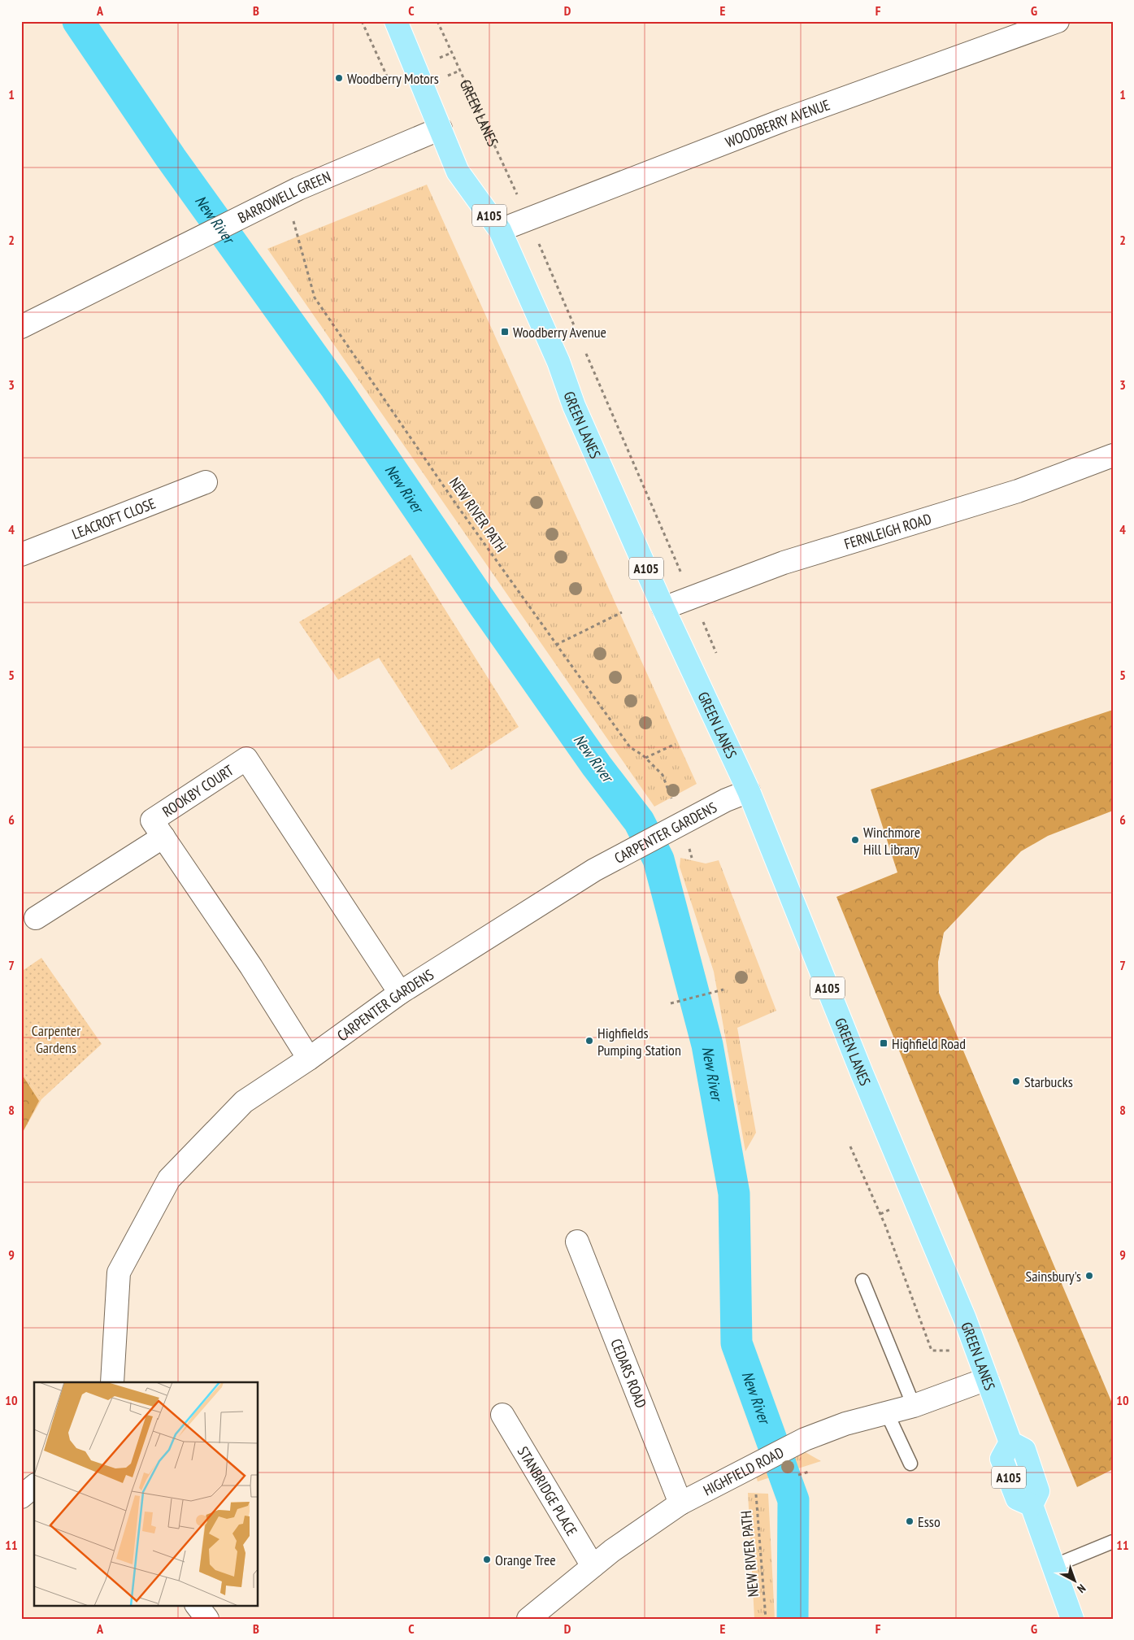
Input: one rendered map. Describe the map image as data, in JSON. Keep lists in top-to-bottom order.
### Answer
{
  "streets": {
    "main road": ["GREEN LANES", "A105"],
    "street": [
      "WOODBERRY AVENUE",
      "BARROWELL GREEN",
      "LEACROFT CLOSE",
      "FERNLEIGH ROAD",
      "ROOKBY COURT",
      "CARPENTER GARDENS",
      "CEDARS ROAD",
      "HIGHFIELD ROAD",
      "STANBRIDGE PLACE"
    ],
    "path": ["NEW RIVER PATH"]
  },
  "crossings": [
    ["GREEN LANES", "WOODBERRY AVENUE"],
    ["GREEN LANES", "BARROWELL GREEN"],
    ["GREEN LANES", "FERNLEIGH ROAD"],
    ["GREEN LANES", "CARPENTER GARDENS"],
    ["GREEN LANES", "HIGHFIELD ROAD"],
    ["ROOKBY COURT", "CARPENTER GARDENS"],
    ["CEDARS ROAD", "HIGHFIELD ROAD"],
    ["HIGHFIELD ROAD", "STANBRIDGE PLACE"]
  ],
  "water": ["New River"],
  "parks": ["Carpenter Gardens"],
  "places": {
    "other": [
      "Woodberry Motors",
      "Winchmore Hill Library",
      "Highfields Pumping Station",
      "Starbucks",
      "Sainsbury's",
      "Esso",
      "Orange Tree"
    ],
    "transit": ["Woodberry Avenue", "Highfield Road"]
  },
  "north": "bottom right",
  "grid": {
    "columns": [
      "A",
      "B",
      "C",
      "D",
      "E",
      "F",
      "G"
    ],
    "rows": [
      "1",
      "2",
      "3",
      "4",
      "5",
      "6",
      "7",
      "8",
      "9",
      "10",
      "11"
    ]
  }
}
